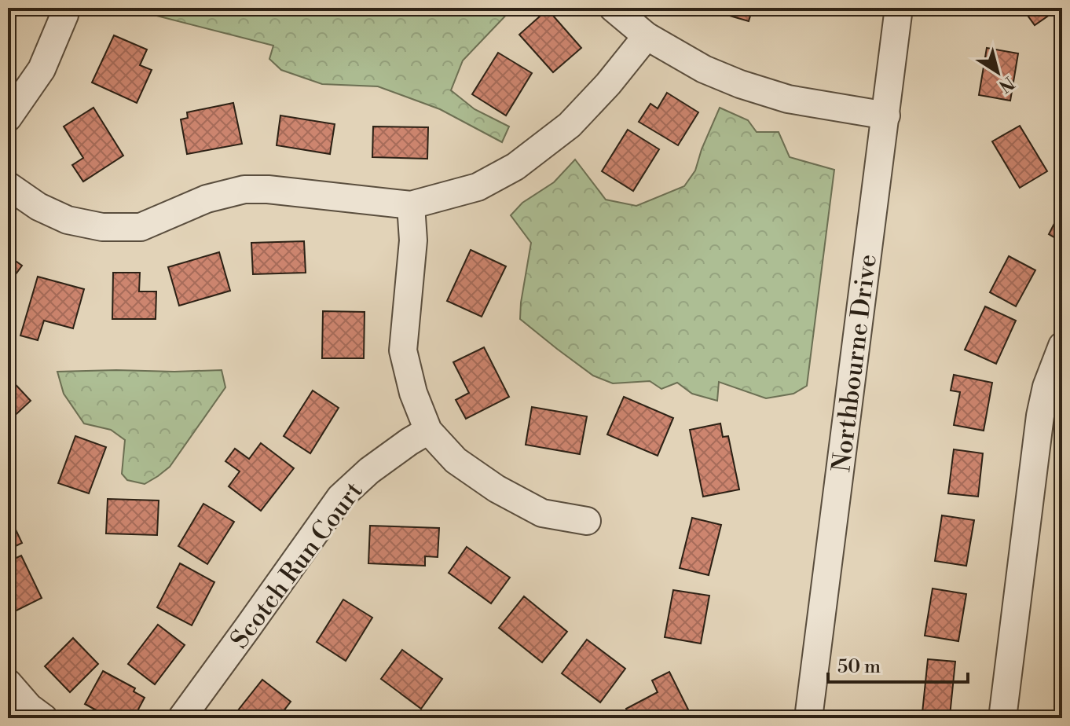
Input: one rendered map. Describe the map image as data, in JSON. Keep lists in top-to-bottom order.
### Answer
{
  "streets": {
    "street": ["Northbourne Drive", "Scotch Run Court"]
  },
  "scale_bar": "50 m",
  "north": "bottom right"
}
